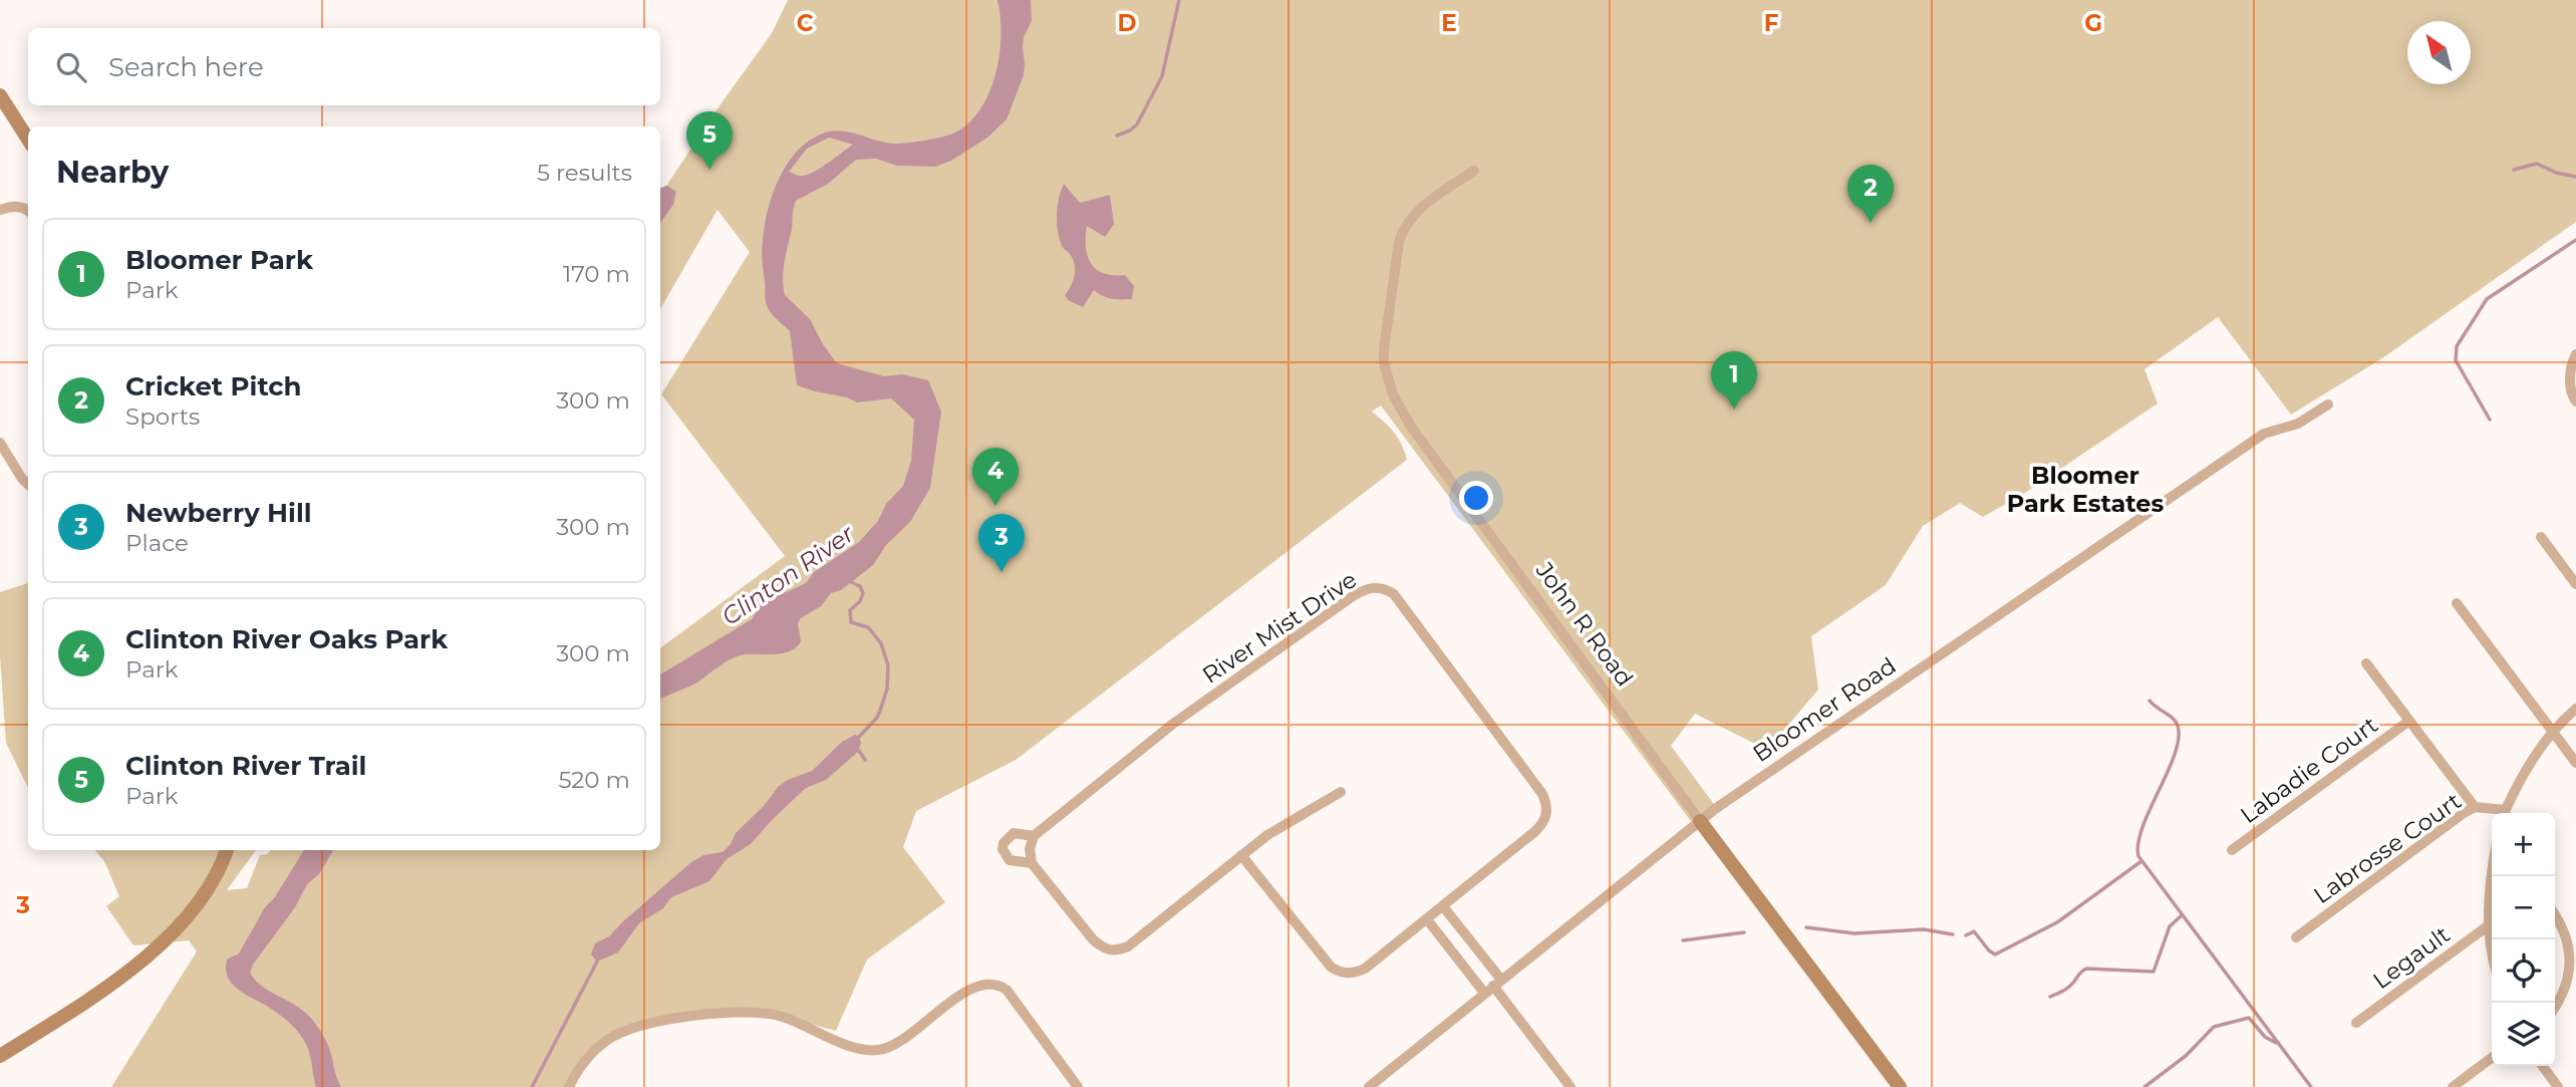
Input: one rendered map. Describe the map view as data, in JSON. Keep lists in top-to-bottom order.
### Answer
{
  "streets": {
    "street": [
      "John R Road",
      "River Mist Drive",
      "Bloomer Road",
      "Labadie Court",
      "Labrosse Court",
      "Legault"
    ]
  },
  "crossings": [
    ["John R Road", "Bloomer Road"]
  ],
  "districts": ["Bloomer Park Estates"],
  "water": ["Clinton River"],
  "north": "top left",
  "page": {
    "search": "Search here",
    "pins": [
      "5",
      "2",
      "1",
      "4",
      "3"
    ],
    "heading": ["Nearby", "5 results"],
    "list": [
      {
        "mark": "1",
        "name": "Bloomer Park",
        "note": "Park",
        "value": "170 m"
      },
      {
        "mark": "2",
        "name": "Cricket Pitch",
        "note": "Sports",
        "value": "300 m"
      },
      {
        "mark": "3",
        "name": "Newberry Hill",
        "note": "Place",
        "value": "300 m"
      },
      {
        "mark": "4",
        "name": "Clinton River Oaks Park",
        "note": "Park",
        "value": "300 m"
      },
      {
        "mark": "5",
        "name": "Clinton River Trail",
        "note": "Park",
        "value": "520 m"
      }
    ],
    "map_buttons": ["+", "−"]
  },
  "grid": {
    "columns": [
      "C",
      "D",
      "E",
      "F",
      "G"
    ],
    "rows": ["3"]
  }
}
